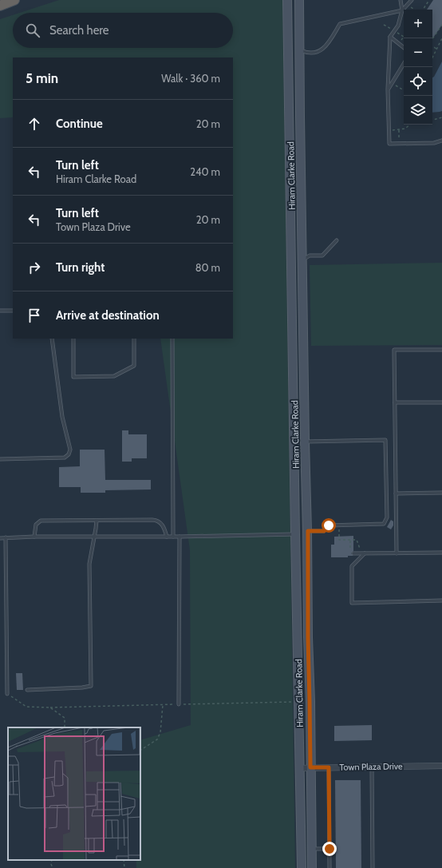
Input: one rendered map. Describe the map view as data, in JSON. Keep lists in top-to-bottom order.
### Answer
{
  "streets": {
    "main road": ["Hiram Clarke Road"],
    "street": ["Town Plaza Drive"]
  },
  "crossings": [
    ["Hiram Clarke Road", "Town Plaza Drive"]
  ],
  "page": {
    "map_buttons": ["+", "−"],
    "search": "Search here",
    "heading": ["5 min", "Walk · 360 m"],
    "list": [
      ["Continue", "20 m"],
      ["Turn left", "Hiram Clarke Road", "240 m"],
      ["Turn left", "Town Plaza Drive", "20 m"],
      ["Turn right", "80 m"],
      "Arrive at destination"
    ]
  }
}
